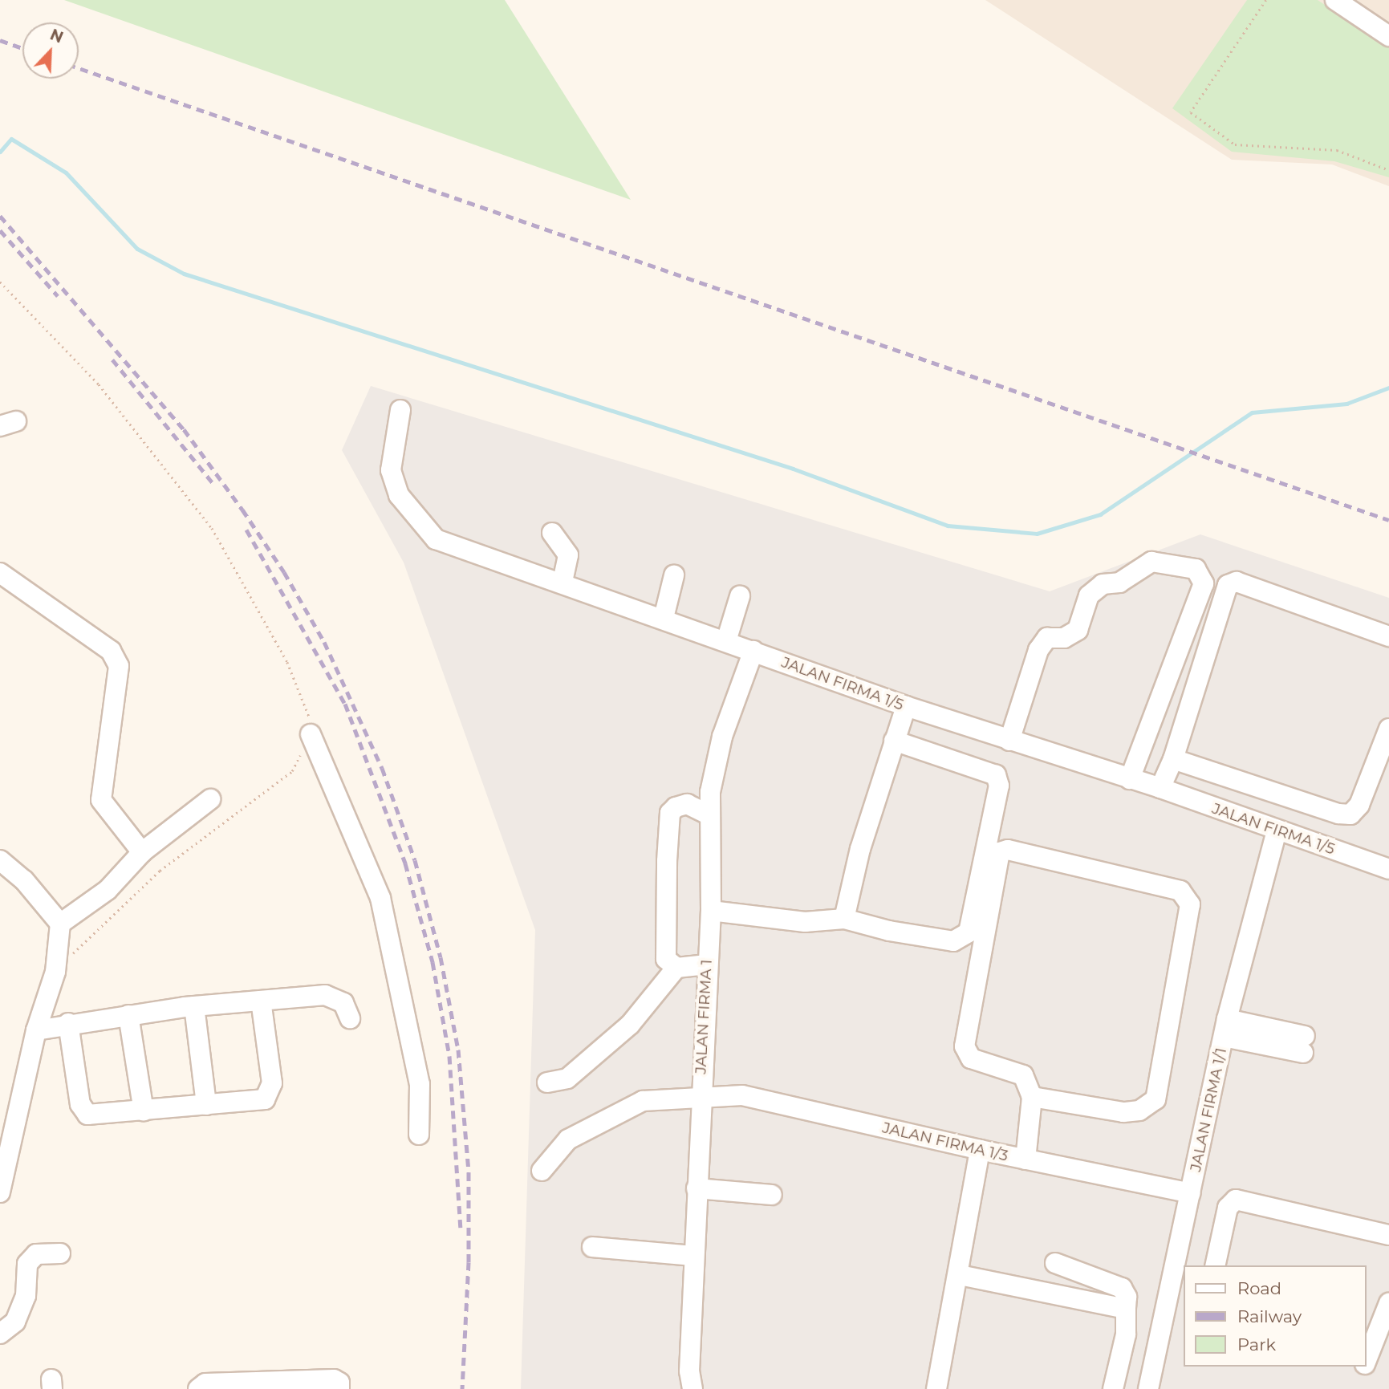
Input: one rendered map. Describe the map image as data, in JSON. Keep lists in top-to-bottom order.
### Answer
{
  "streets": {
    "street": [
      "JALAN FIRMA 1/5",
      "JALAN FIRMA 1",
      "JALAN FIRMA 1/1",
      "JALAN FIRMA 1/3"
    ]
  },
  "crossings": [
    ["JALAN FIRMA 1/5", "JALAN FIRMA 1"],
    ["JALAN FIRMA 1/5", "JALAN FIRMA 1/1"],
    ["JALAN FIRMA 1", "JALAN FIRMA 1/3"],
    ["JALAN FIRMA 1/1", "JALAN FIRMA 1/3"]
  ],
  "legend": ["Road", "Railway", "Park"],
  "north": "top right"
}
